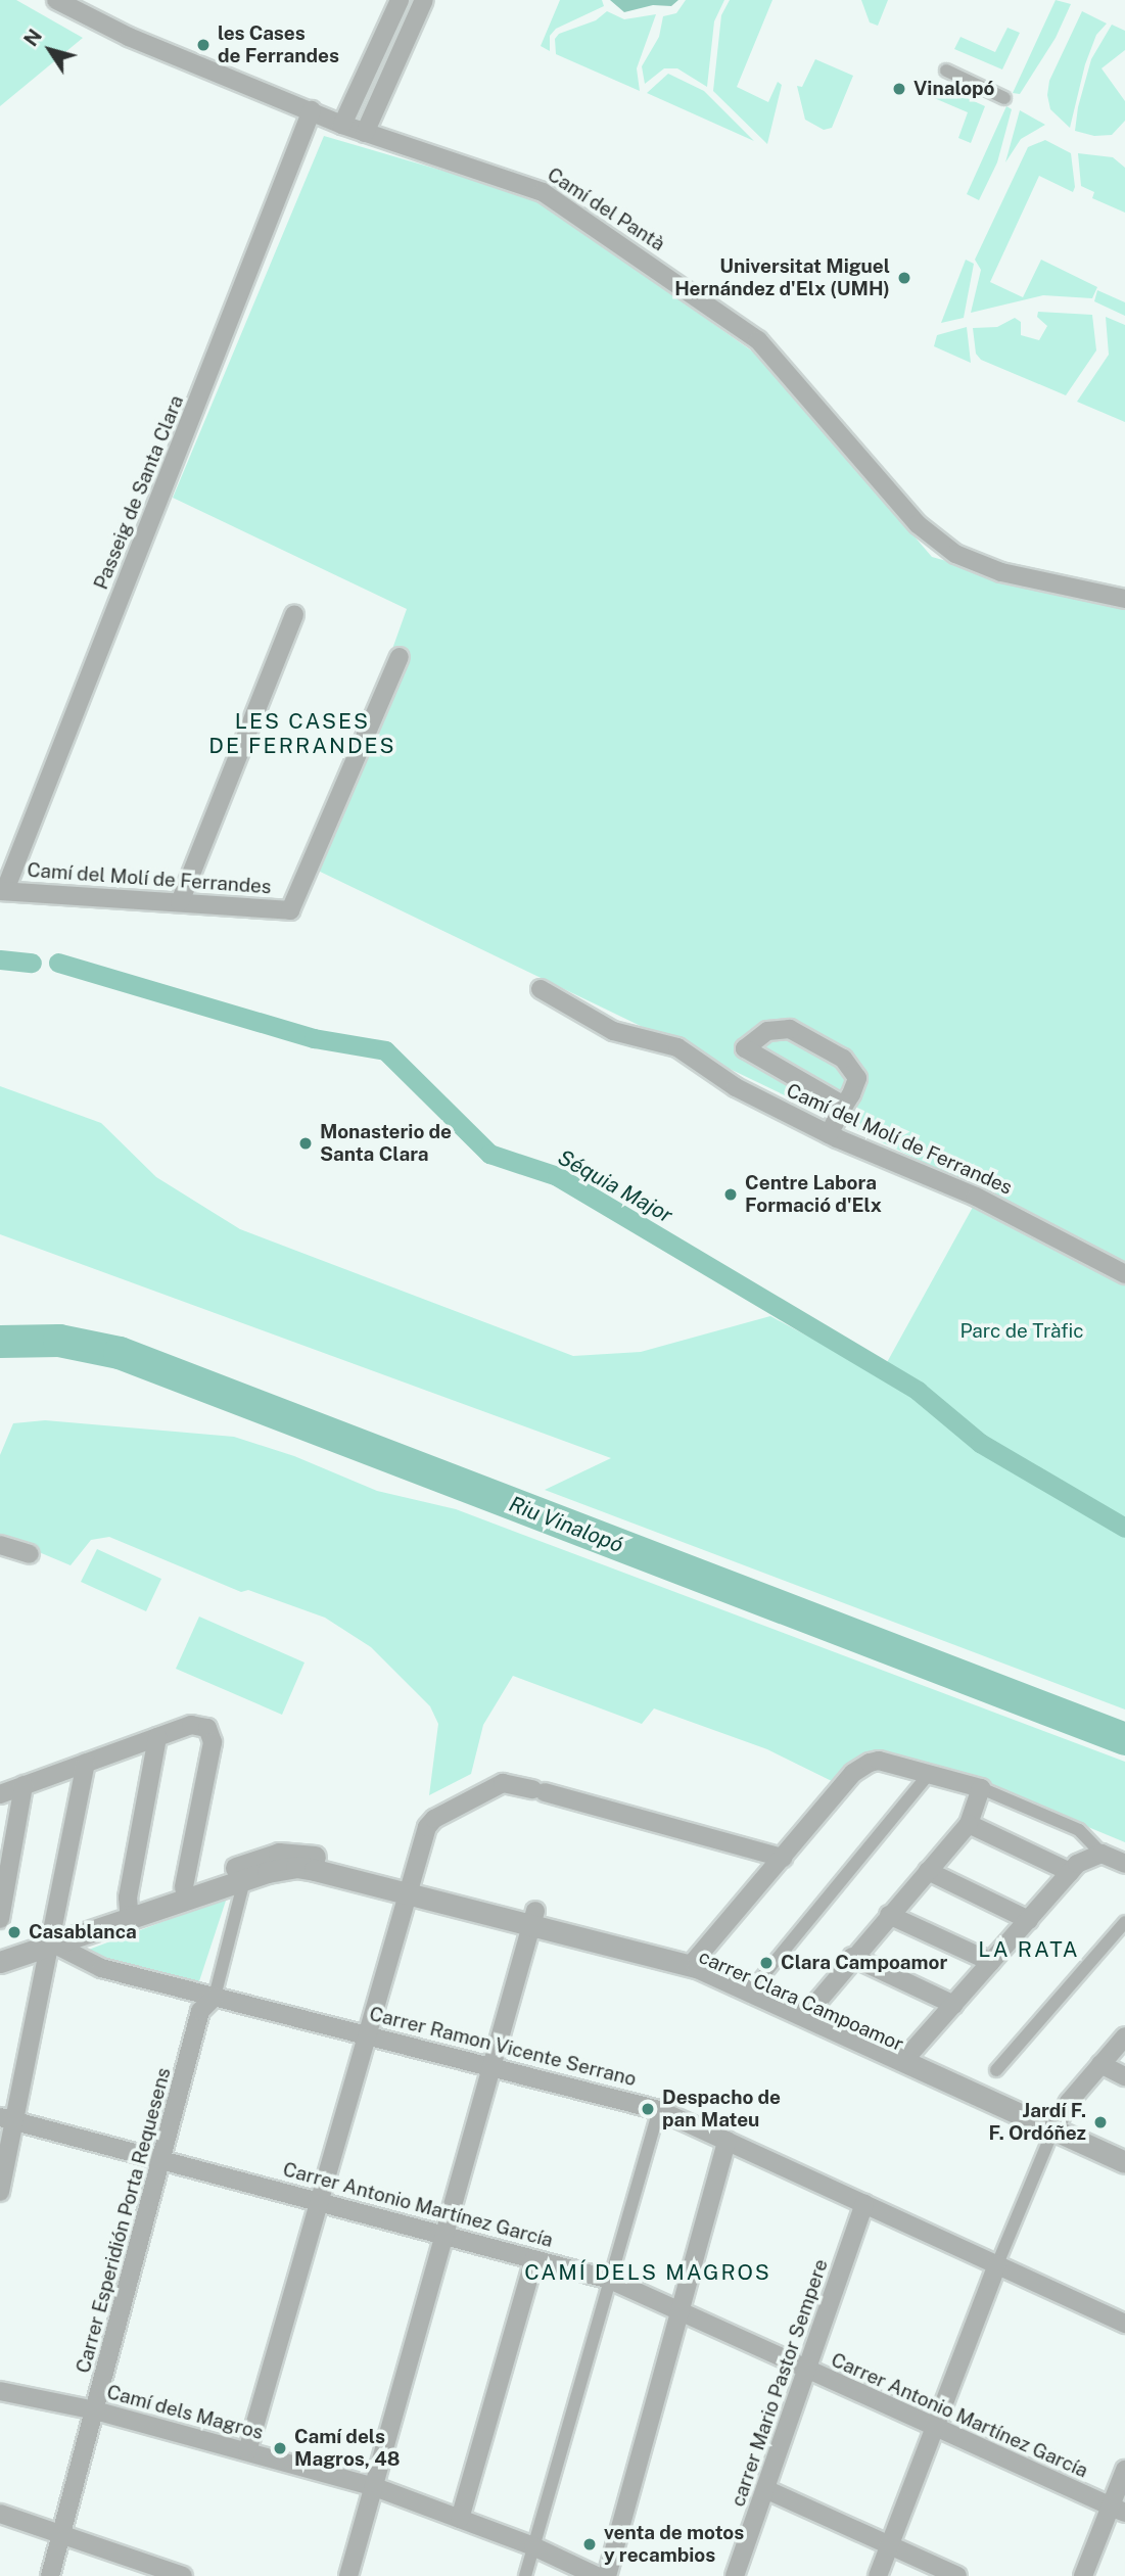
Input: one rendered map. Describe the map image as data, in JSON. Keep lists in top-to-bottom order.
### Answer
{
  "streets": {
    "street": [
      "Camí del Pantà",
      "Passeig de Santa Clara",
      "Camí del Molí de Ferrandes",
      "carrer Clara Campoamor",
      "Carrer Ramon Vicente Serrano",
      "Carrer Antonio Martínez García",
      "Carrer Esperidión Porta Requesens",
      "carrer Mario Pastor Sempere",
      "Camí dels Magros"
    ]
  },
  "crossings": [
    ["Camí del Pantà", "Passeig de Santa Clara"],
    ["Passeig de Santa Clara", "Camí del Molí de Ferrandes"],
    ["Carrer Ramon Vicente Serrano", "Carrer Esperidión Porta Requesens"],
    ["Carrer Ramon Vicente Serrano", "carrer Mario Pastor Sempere"],
    ["Carrer Antonio Martínez García", "Carrer Esperidión Porta Requesens"],
    ["Carrer Antonio Martínez García", "carrer Mario Pastor Sempere"],
    ["Carrer Esperidión Porta Requesens", "Camí dels Magros"]
  ],
  "districts": ["LES CASES DE FERRANDES", "LA RATA", "CAMÍ DELS MAGROS"],
  "water": ["Séquia Major", "Riu Vinalopó"],
  "parks": ["Parc de Tràfic"],
  "places": [
    "les Cases de Ferrandes",
    "Vinalopó",
    "Universitat Miguel Hernández d'Elx (UMH)",
    "Monasterio de Santa Clara",
    "Centre Labora Formació d'Elx",
    "Casablanca",
    "Clara Campoamor",
    "Despacho de pan Mateu",
    "Jardí F. F. Ordóñez",
    "Camí dels Magros, 48",
    "venta de motos y recambios"
  ],
  "north": "top left"
}
